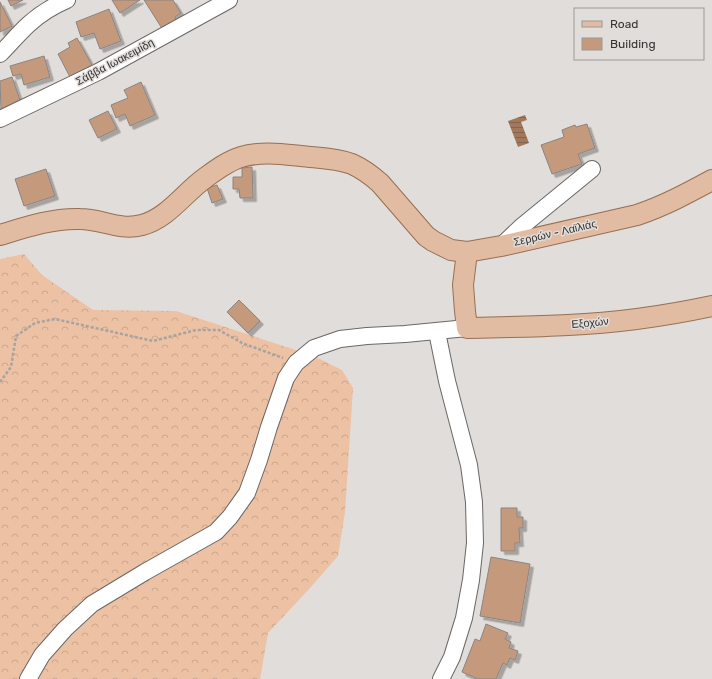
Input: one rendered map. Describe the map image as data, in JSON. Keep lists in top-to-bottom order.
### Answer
{
  "streets": {
    "main road": ["Σερρών - Λαϊλιάς", "Εξοχών"],
    "street": ["Σάββα Ιωακειμίδη"]
  },
  "legend": ["Road", "Building"]
}
